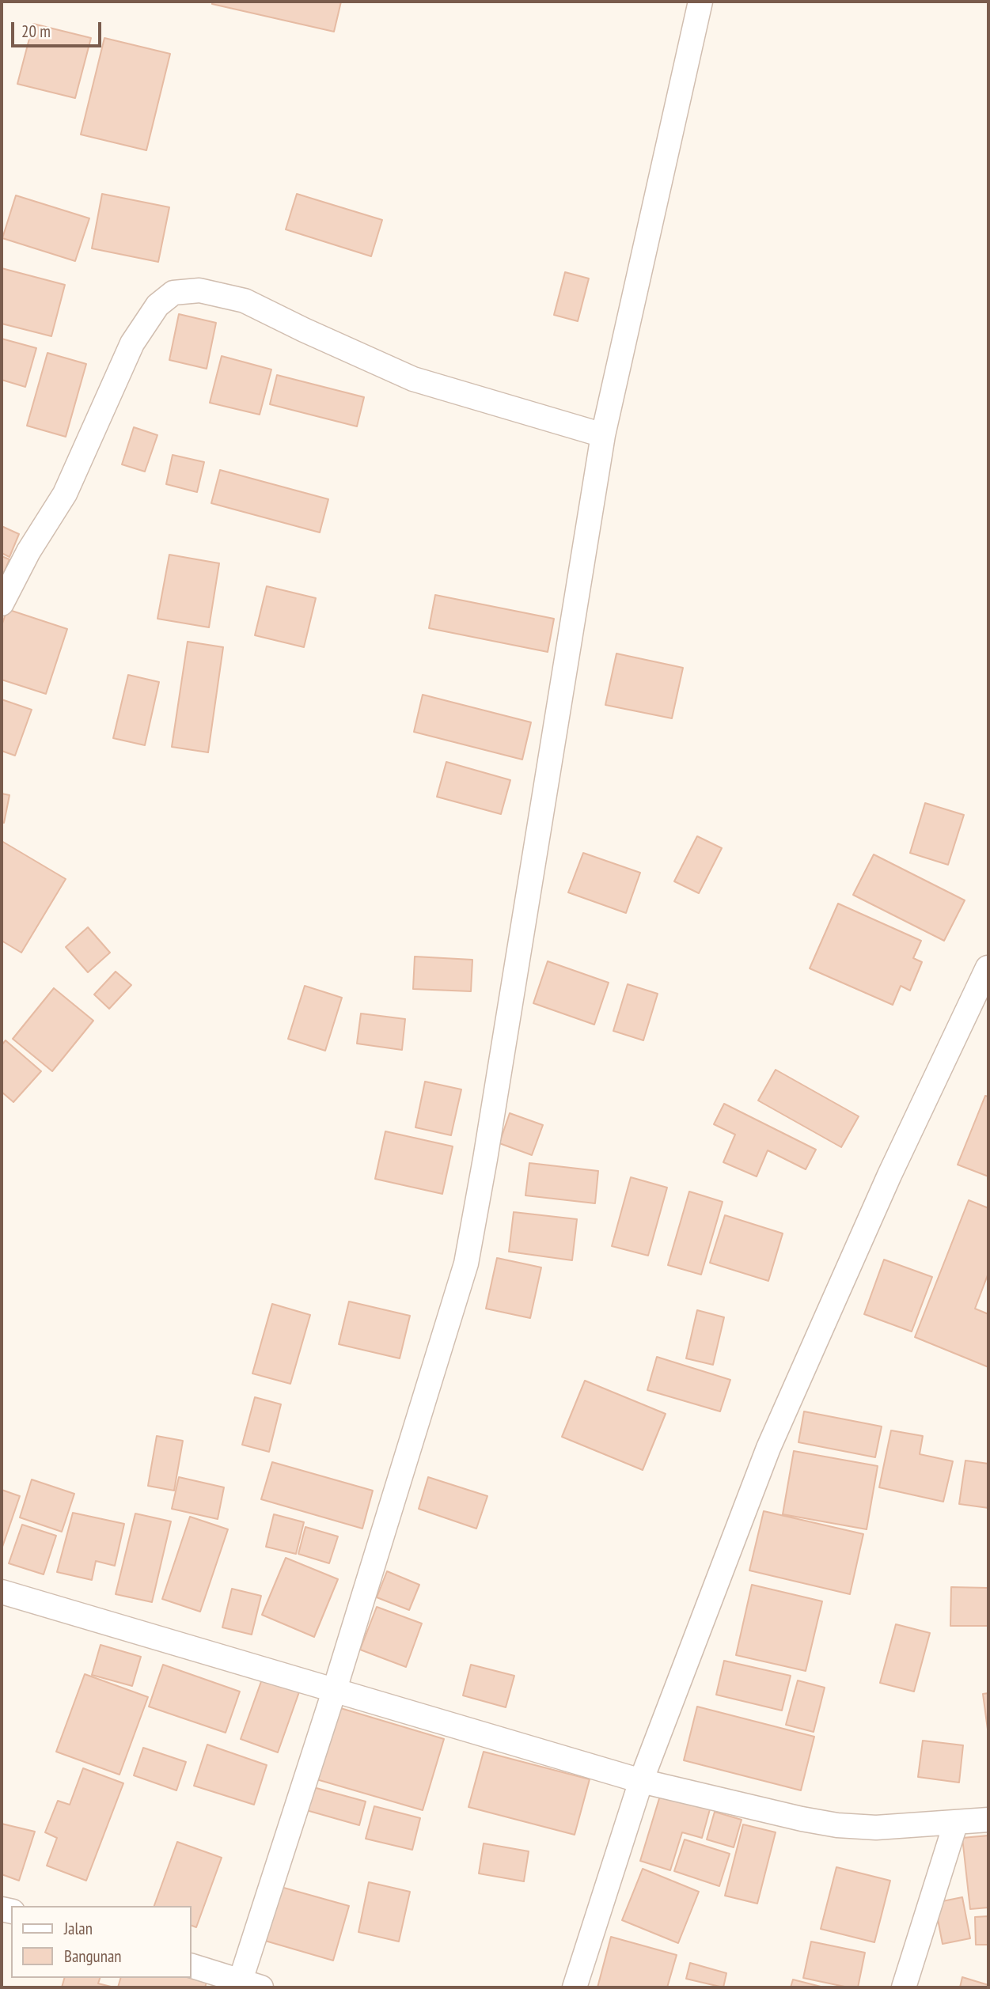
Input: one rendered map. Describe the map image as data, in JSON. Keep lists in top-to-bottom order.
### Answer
{
  "legend": ["Jalan", "Bangunan"],
  "scale_bar": "20 m"
}
